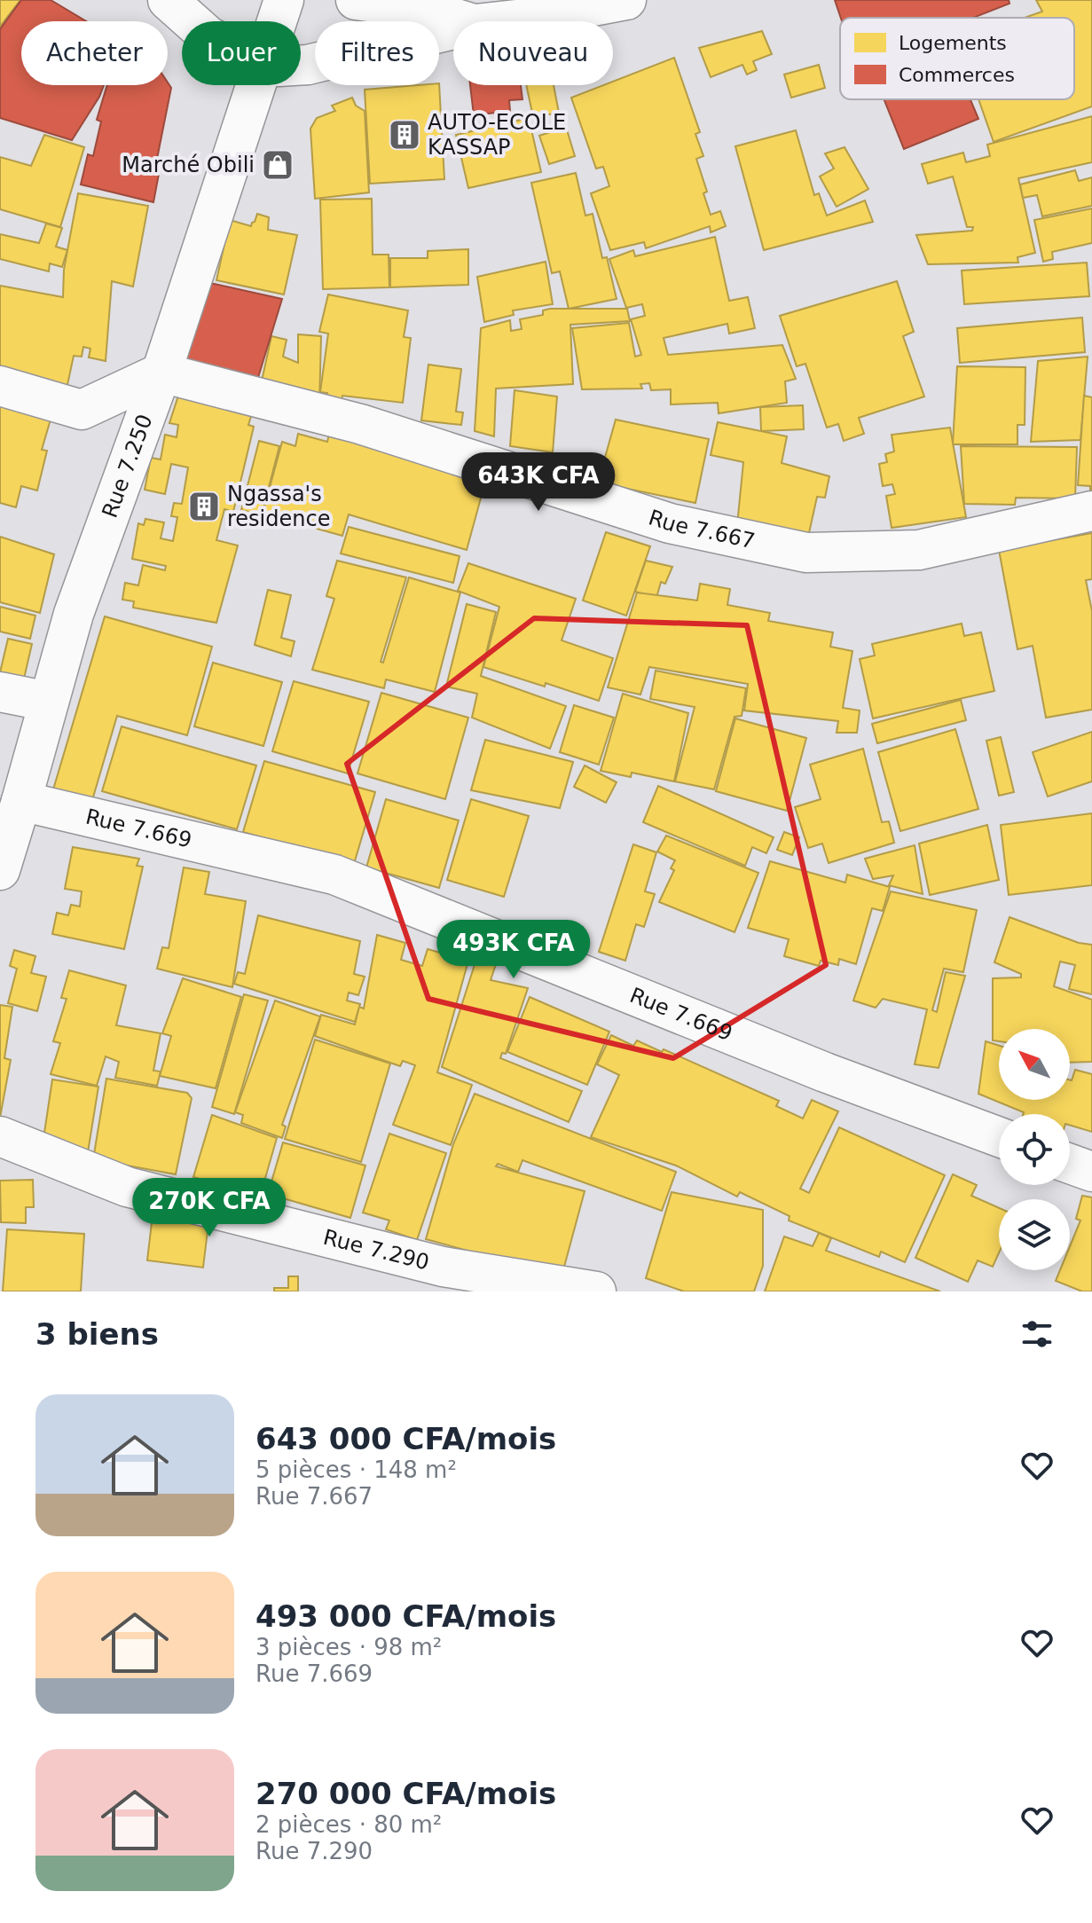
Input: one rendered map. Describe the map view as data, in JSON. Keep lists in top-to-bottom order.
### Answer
{
  "streets": {
    "street": [
      "Rue 7.250",
      "Rue 7.667",
      "Rue 7.669",
      "Rue 7.290"
    ]
  },
  "crossings": [
    ["Rue 7.250", "Rue 7.667"],
    ["Rue 7.250", "Rue 7.669"]
  ],
  "places": {
    "building": ["AUTO-ECOLE KASSAP", "Ngassa's residence"],
    "shop": ["Marché Obili"]
  },
  "legend": ["Logements", "Commerces"],
  "north": "top left",
  "page": {
    "chip": [
      "Acheter",
      "Louer",
      "Filtres",
      "Nouveau"
    ],
    "price": ["643K CFA", "493K CFA", "270K CFA"],
    "heading": "3 biens",
    "list": [
      {
        "name": "643 000 CFA/mois",
        "note": "5 pièces · 148 m² · Rue 7.667"
      },
      {
        "name": "493 000 CFA/mois",
        "note": "3 pièces · 98 m² · Rue 7.669"
      },
      {
        "name": "270 000 CFA/mois",
        "note": "2 pièces · 80 m² · Rue 7.290"
      }
    ]
  }
}
